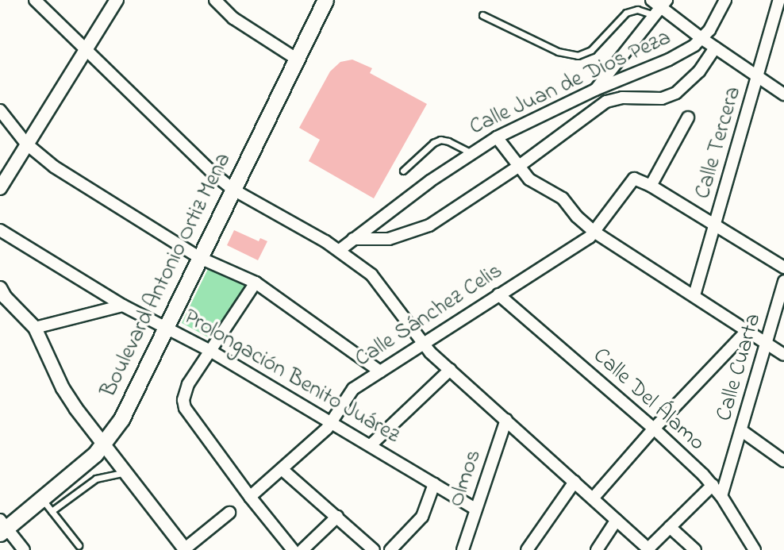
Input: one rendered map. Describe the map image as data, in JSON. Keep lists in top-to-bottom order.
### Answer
{
  "streets": {
    "main road": ["Boulevard Antonio Ortiz Mena"],
    "street": [
      "Calle Juan de Dios Peza",
      "Calle Tercera",
      "Calle Sánchez Celis",
      "Calle Cuarta",
      "Prolongación Benito Juárez",
      "Calle Del Álamo",
      "Olmos"
    ]
  },
  "crossings": [
    ["Boulevard Antonio Ortiz Mena", "Prolongación Benito Juárez"],
    ["Calle Sánchez Celis", "Prolongación Benito Juárez"],
    ["Calle Sánchez Celis", "Calle Del Álamo"],
    ["Calle Cuarta", "Calle Del Álamo"],
    ["Prolongación Benito Juárez", "Olmos"]
  ]
}
